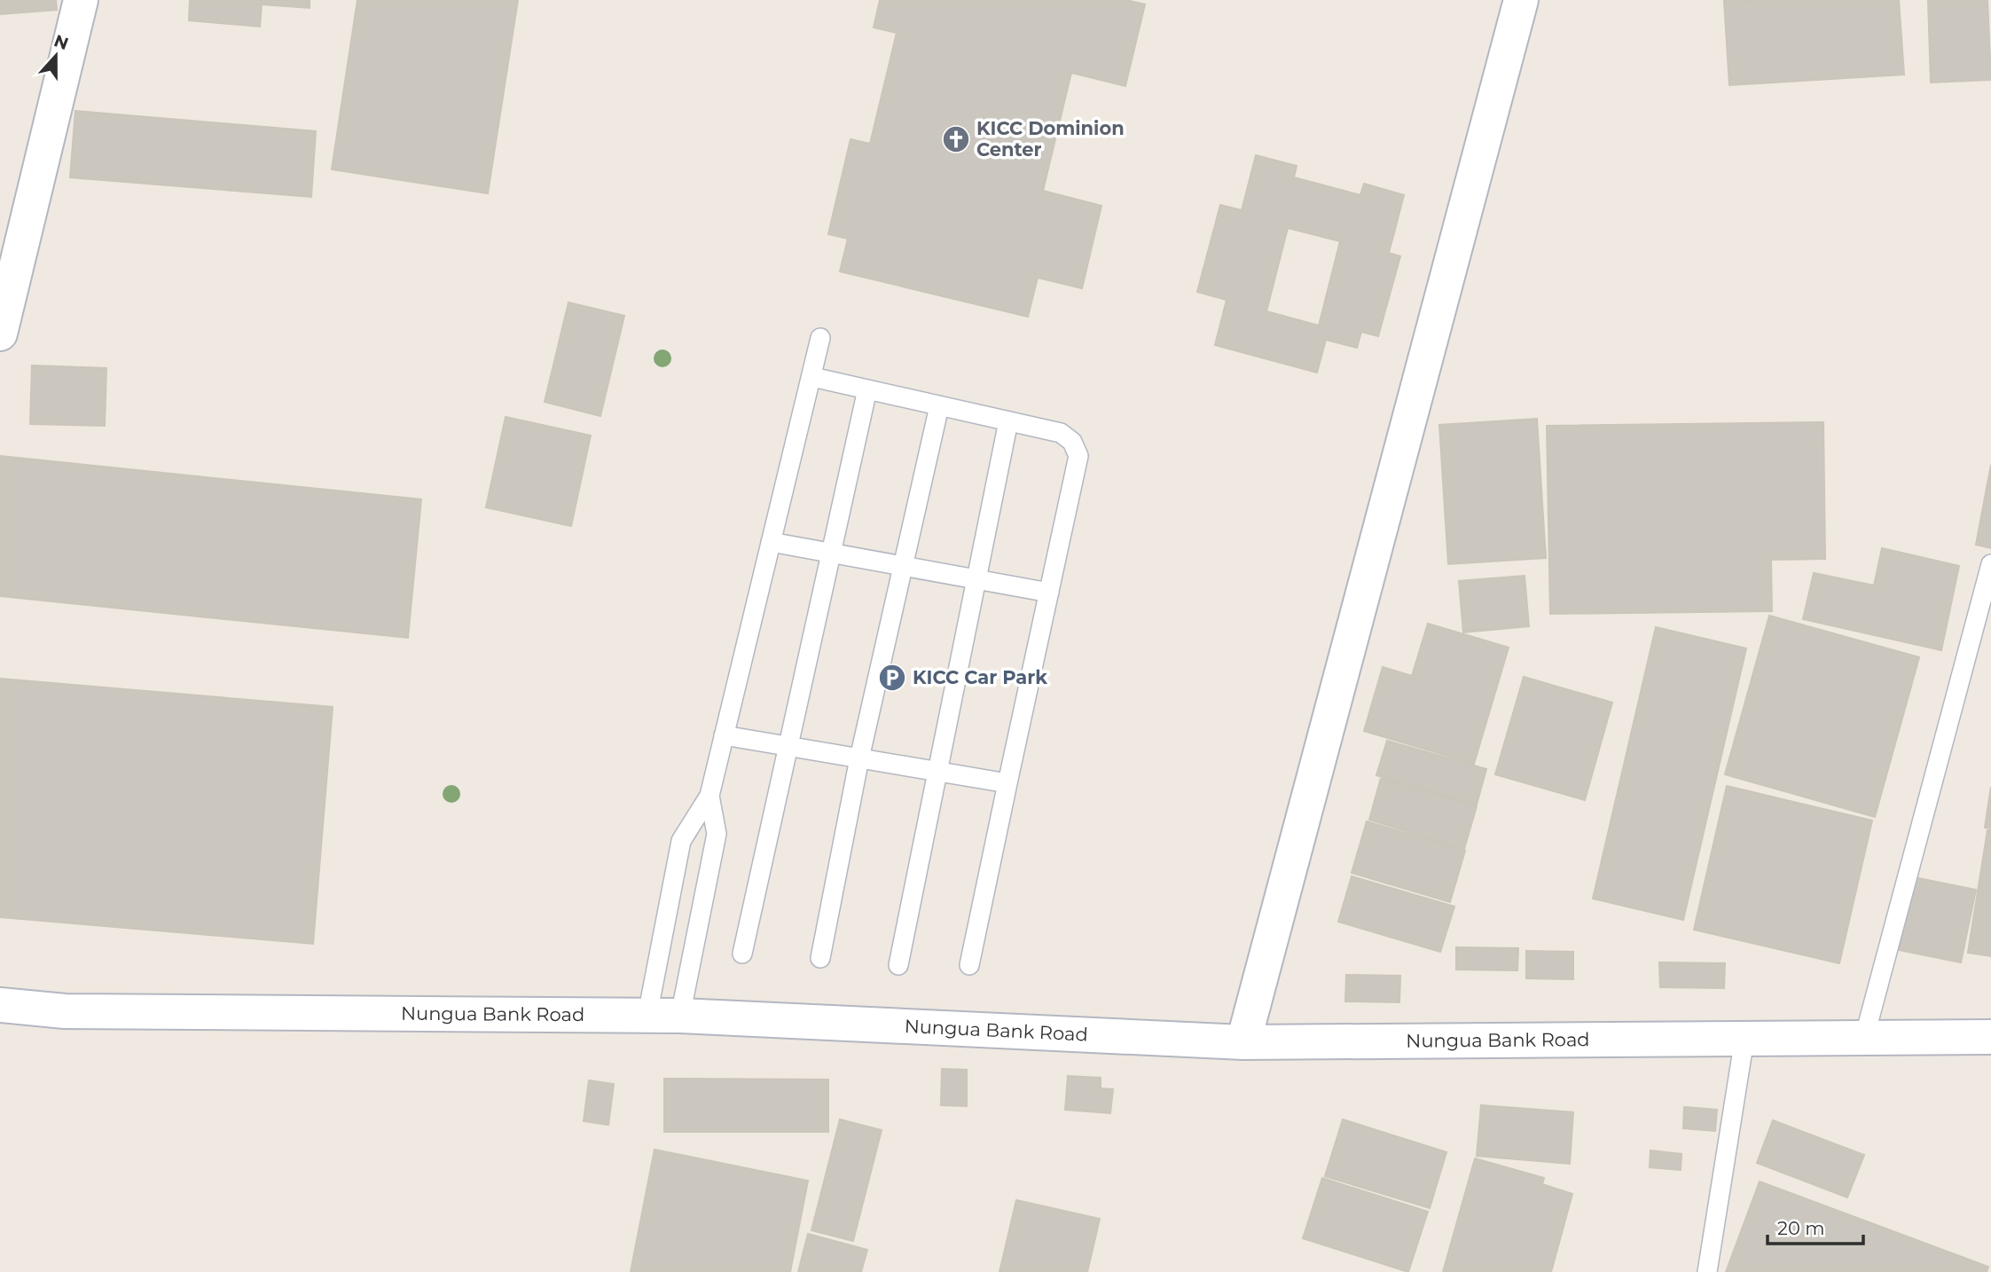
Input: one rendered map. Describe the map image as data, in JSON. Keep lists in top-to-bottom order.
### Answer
{
  "streets": {
    "street": ["Nungua Bank Road"]
  },
  "places": {
    "church": ["KICC Dominion Center"],
    "parking": ["KICC Car Park"]
  },
  "scale_bar": "20 m",
  "north": "top"
}
